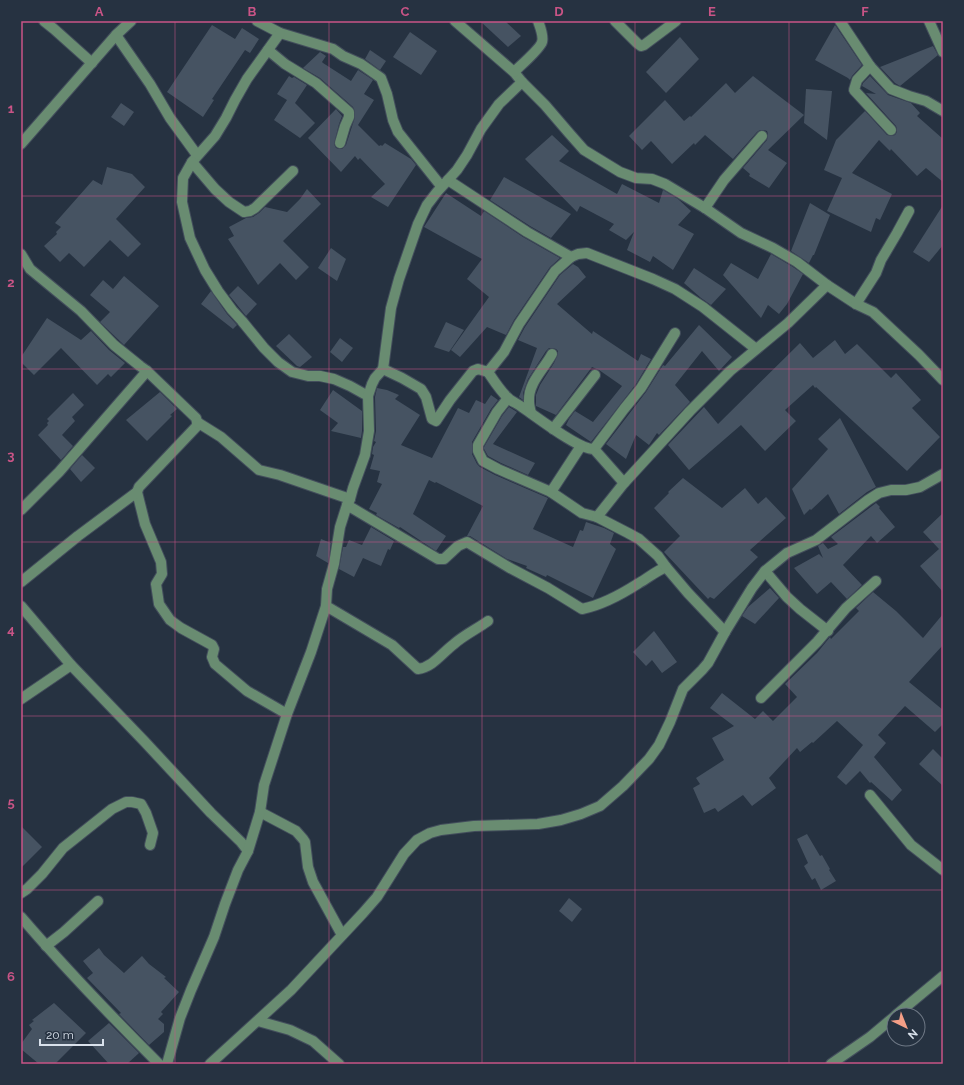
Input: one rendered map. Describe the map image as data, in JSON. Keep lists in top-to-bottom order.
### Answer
{
  "scale_bar": "20 m",
  "north": "bottom right",
  "grid": {
    "columns": [
      "A",
      "B",
      "C",
      "D",
      "E",
      "F"
    ],
    "rows": [
      "1",
      "2",
      "3",
      "4",
      "5",
      "6"
    ]
  }
}
